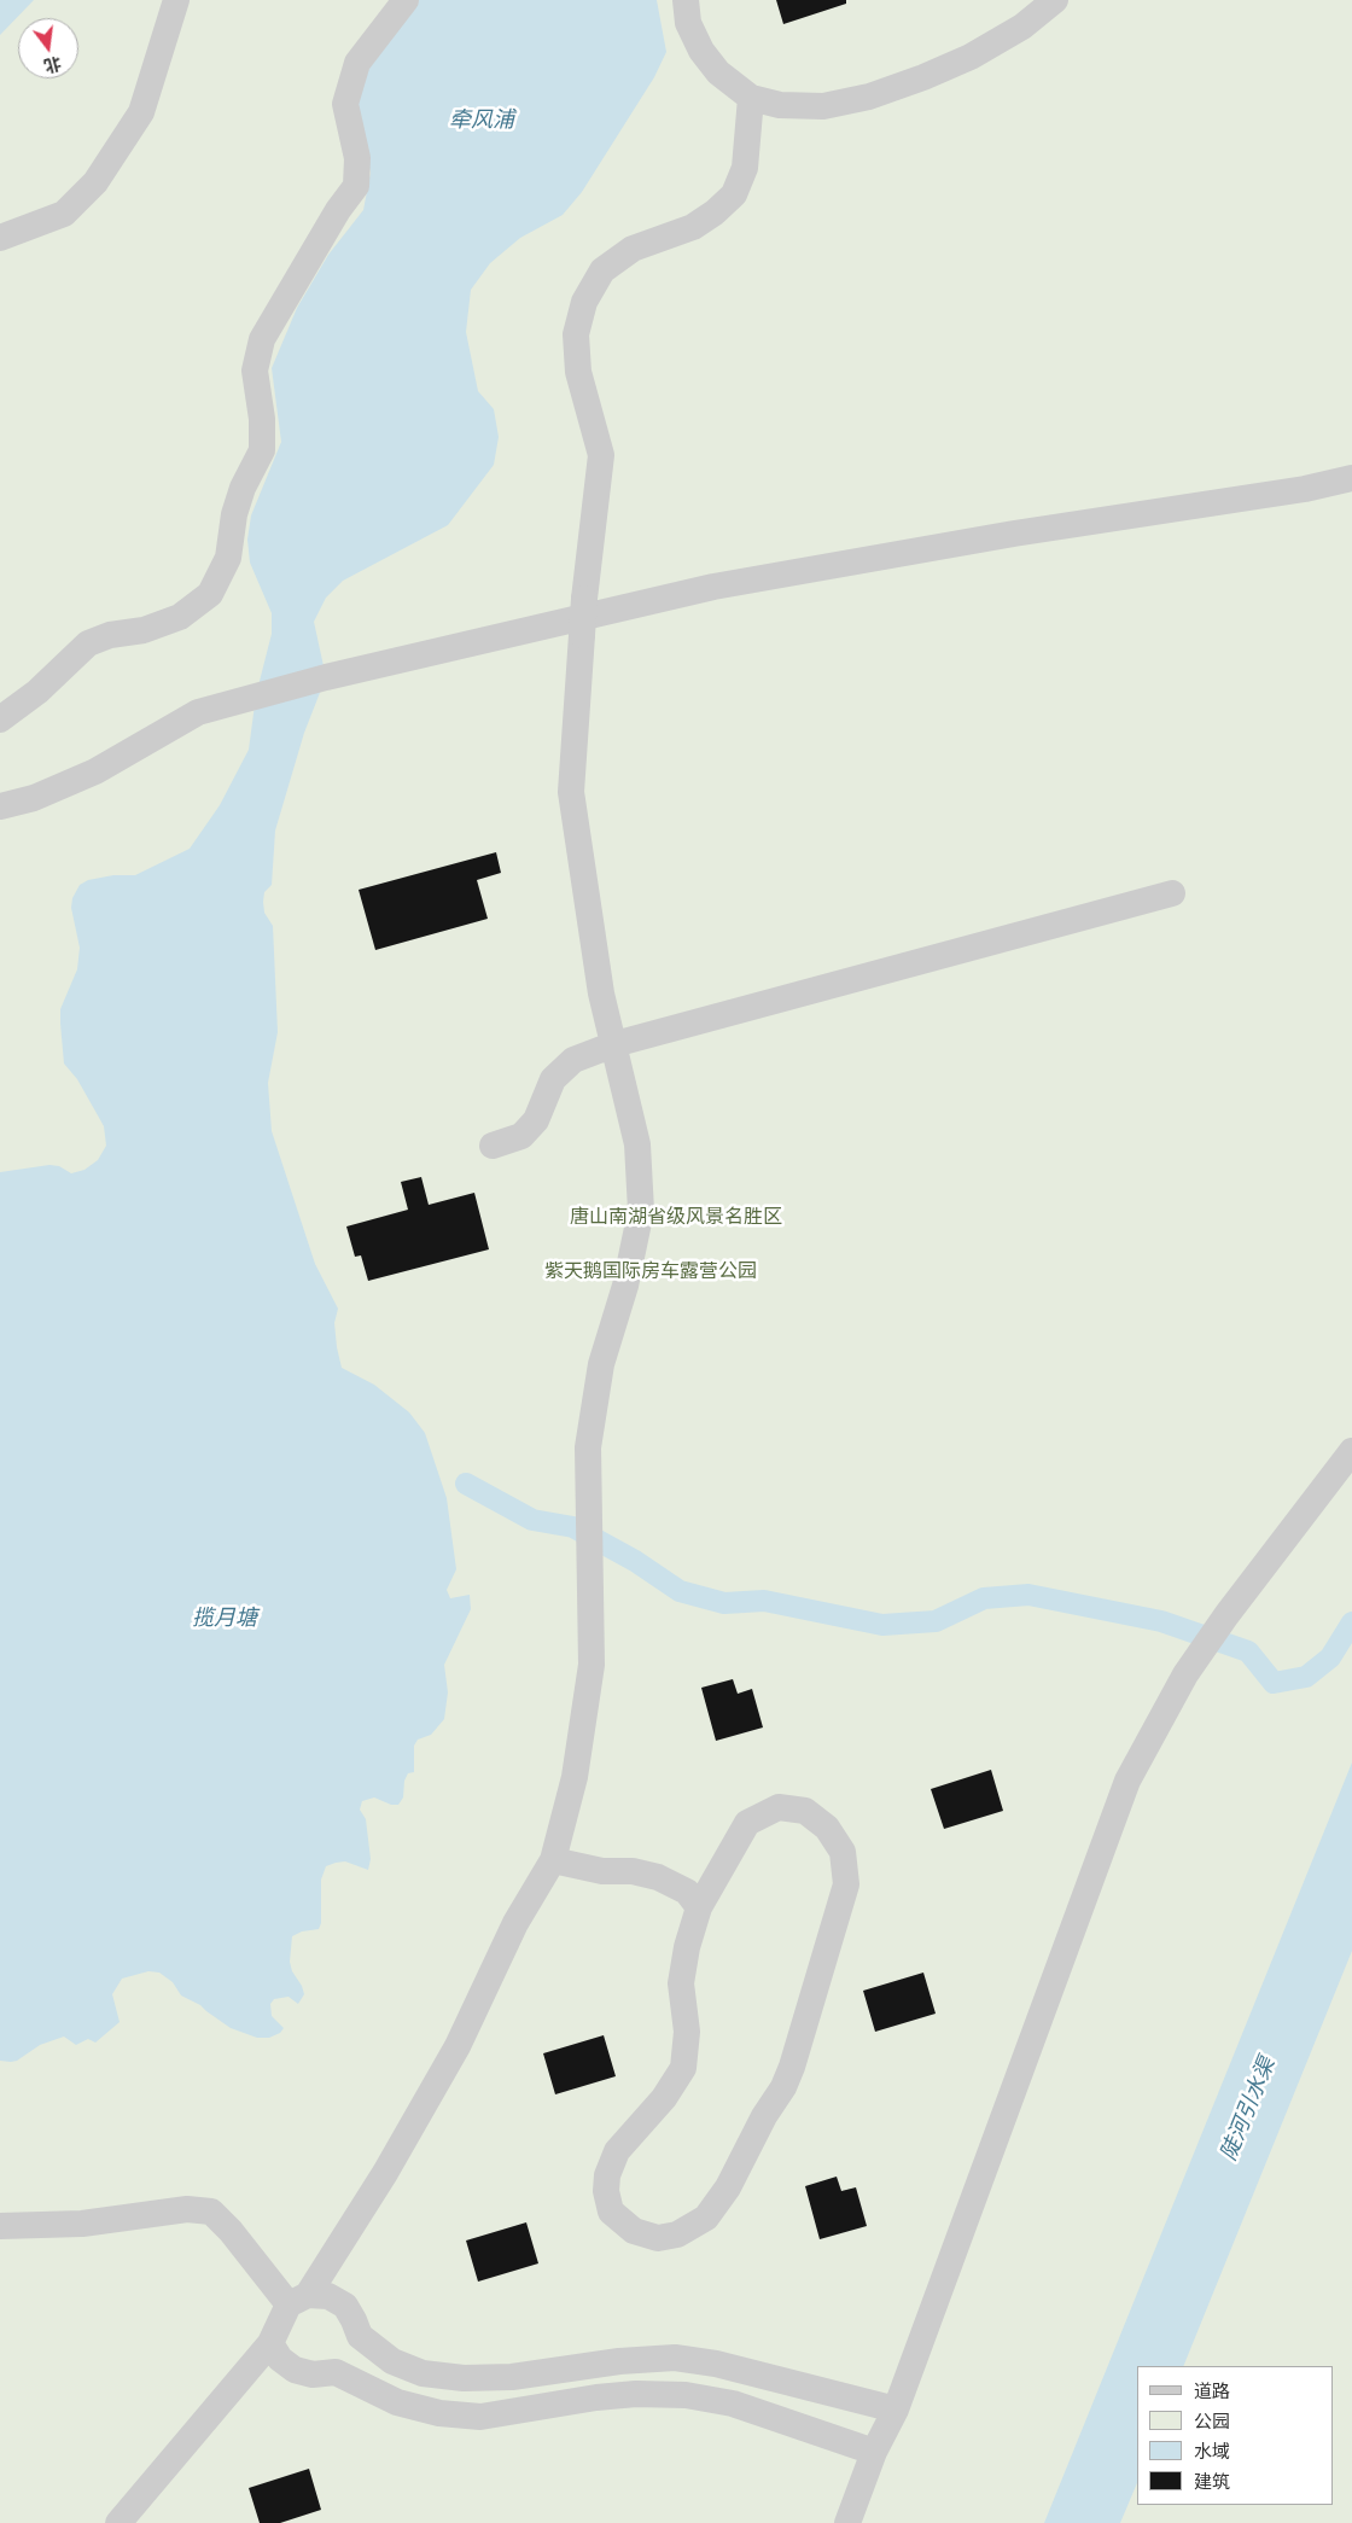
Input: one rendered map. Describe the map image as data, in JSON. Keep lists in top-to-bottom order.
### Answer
{
  "water": ["牵风浦", "揽月塘", "陡河引水渠"],
  "parks": ["唐山南湖省级风景名胜区", "紫天鹅国际房车露营公园"],
  "legend": [
    "道路",
    "公园",
    "水域",
    "建筑"
  ],
  "north": "bottom"
}
